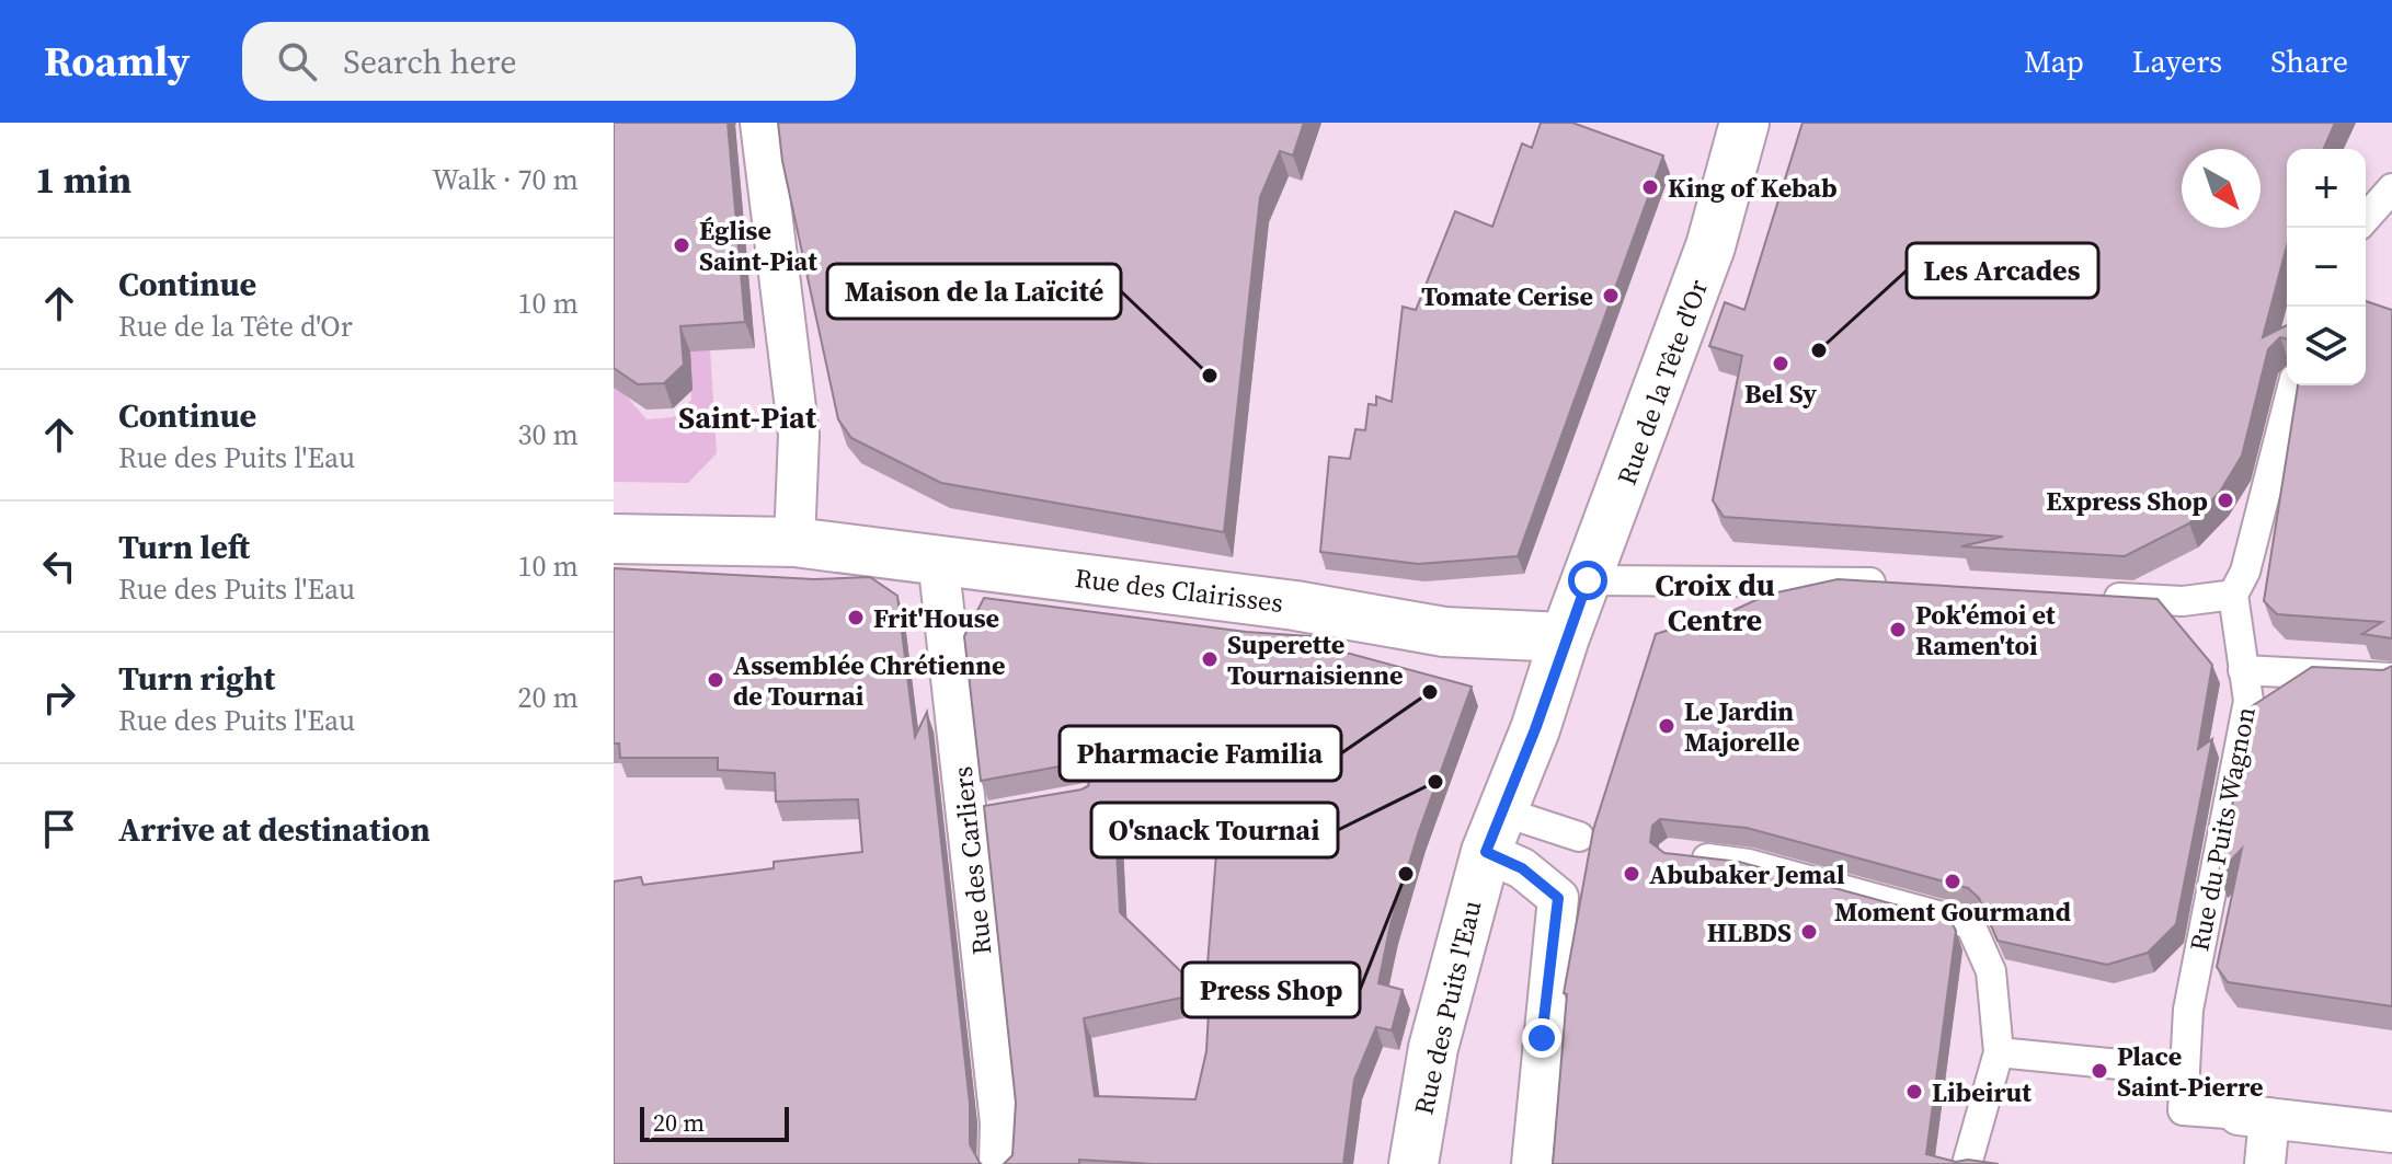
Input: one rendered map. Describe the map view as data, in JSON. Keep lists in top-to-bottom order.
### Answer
{
  "streets": {
    "street": [
      "Rue de la Tête d'Or",
      "Rue des Clairisses",
      "Rue du Puits Wagnon",
      "Rue des Carliers",
      "Rue des Puits l'Eau"
    ]
  },
  "crossings": [
    ["Rue de la Tête d'Or", "Rue des Clairisses"],
    ["Rue de la Tête d'Or", "Rue des Puits l'Eau"],
    ["Rue des Clairisses", "Rue des Carliers"],
    ["Rue des Clairisses", "Rue des Puits l'Eau"]
  ],
  "districts": ["Saint-Piat", "Croix du Centre"],
  "places": [
    "King of Kebab",
    "Église Saint-Piat",
    "Tomate Cerise",
    "Les Arcades",
    "Bel Sy",
    "Maison de la Laïcité",
    "Express Shop",
    "Frit'House",
    "Pok'émoi et Ramen'toi",
    "Superette Tournaisienne",
    "Assemblée Chrétienne de Tournai",
    "Pharmacie Familia",
    "Le Jardin Majorelle",
    "O'snack Tournai",
    "Press Shop",
    "Abubaker Jemal",
    "Moment Gourmand",
    "HLBDS",
    "Place Saint-Pierre",
    "Libeirut"
  ],
  "scale_bar": "20 m",
  "north": "bottom right",
  "page": {
    "header": "Roamly",
    "search": "Search here",
    "nav": ["Map", "Layers", "Share"],
    "heading": ["1 min", "Walk · 70 m"],
    "map_buttons": ["+", "−"],
    "list": [
      ["Continue", "Rue de la Tête d'Or", "10 m"],
      ["Continue", "Rue des Puits l'Eau", "30 m"],
      ["Turn left", "Rue des Puits l'Eau", "10 m"],
      ["Turn right", "Rue des Puits l'Eau", "20 m"],
      "Arrive at destination"
    ],
    "scale": "20 m"
  }
}
